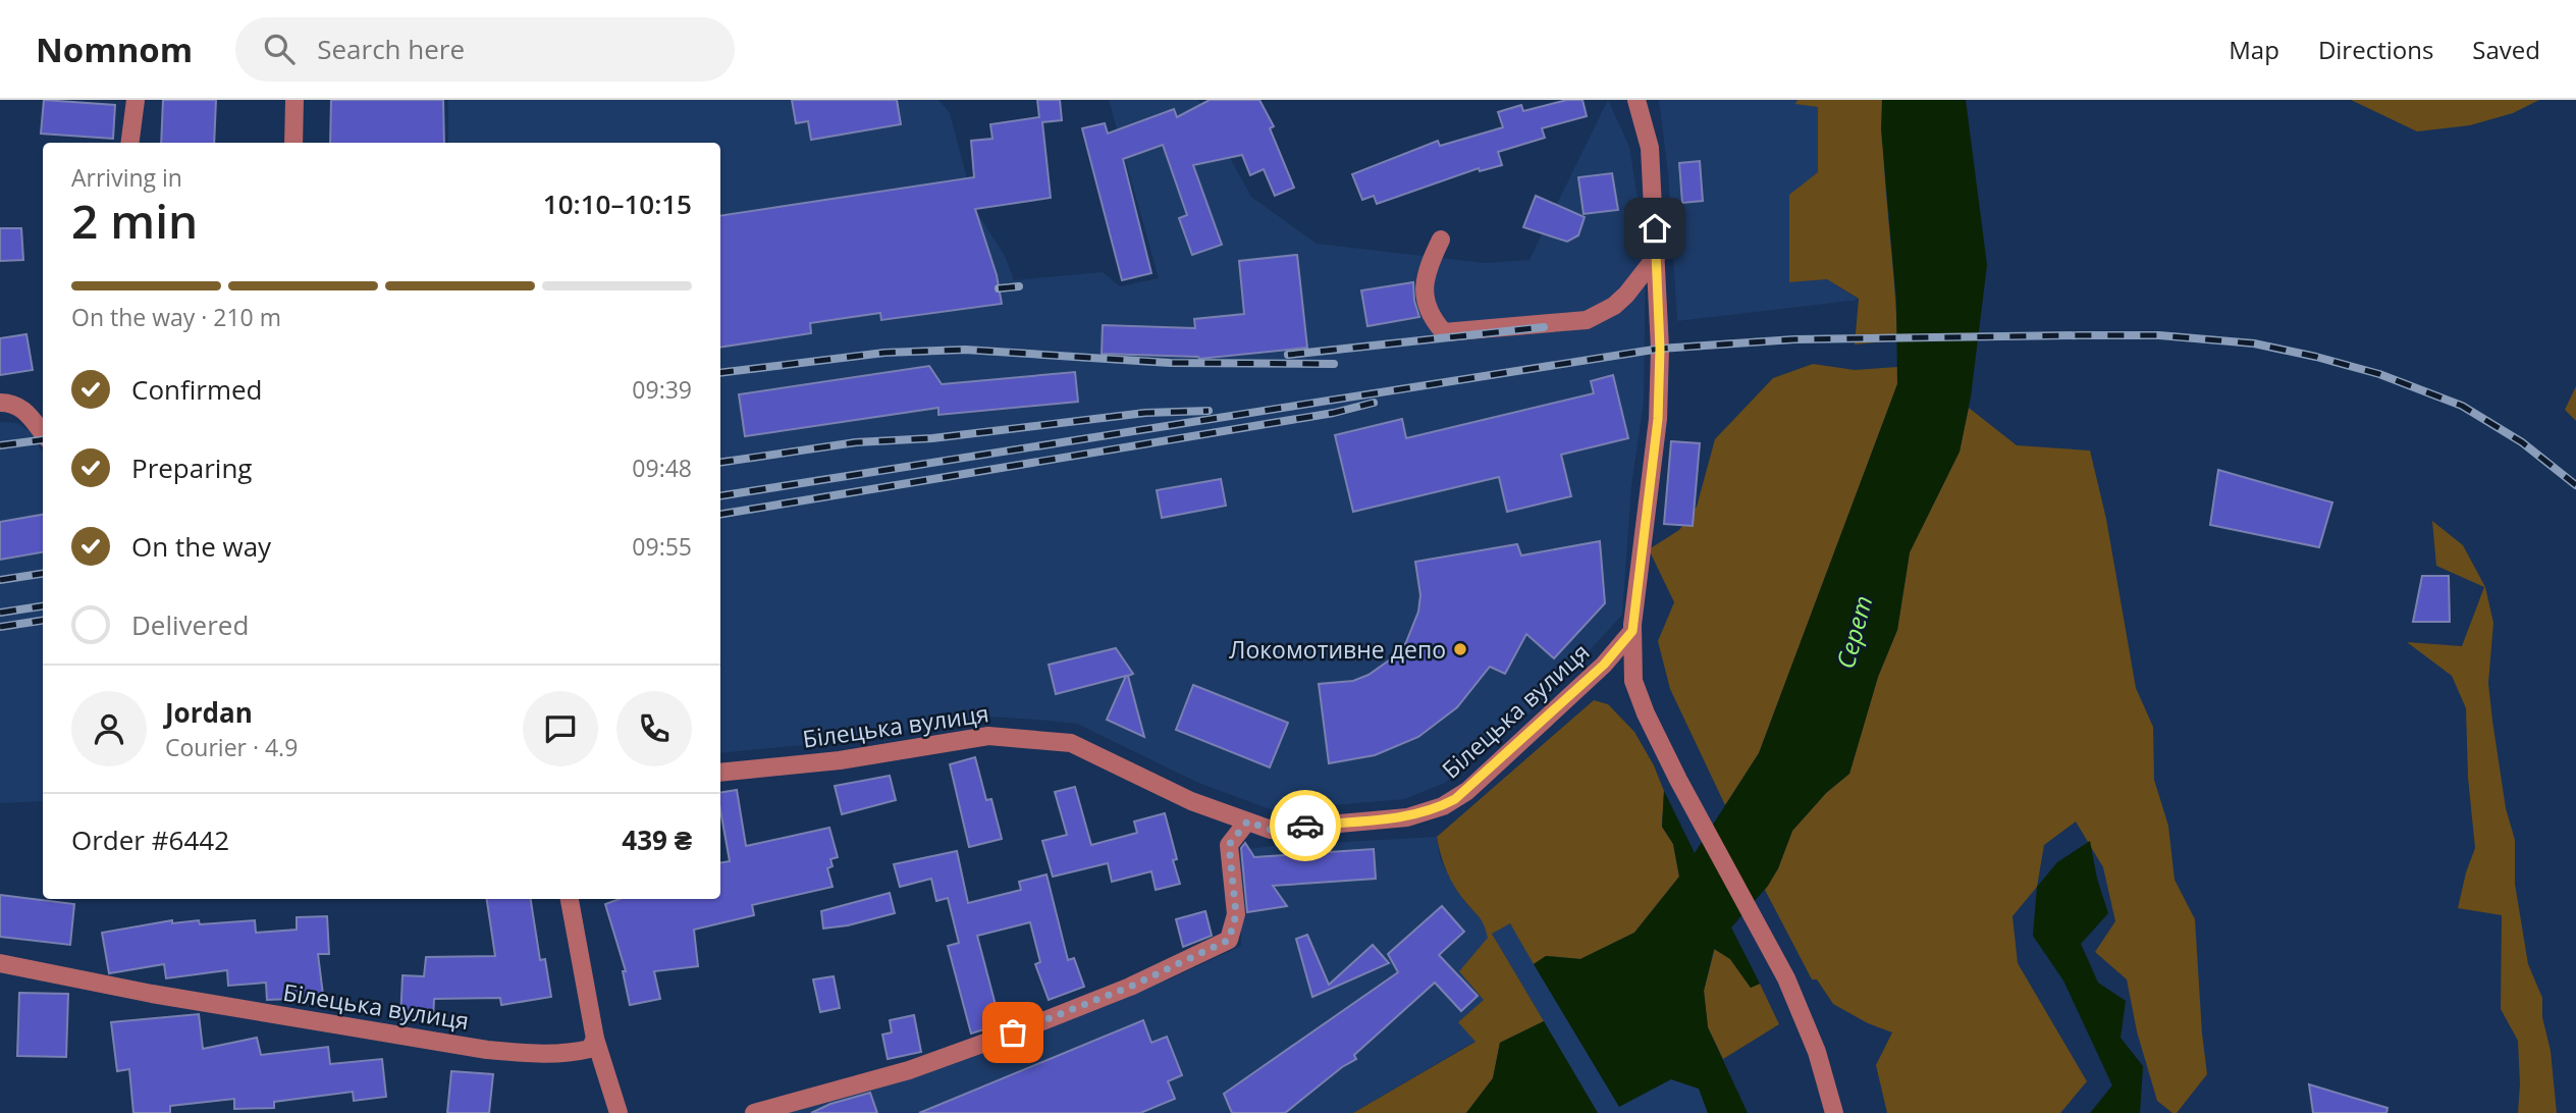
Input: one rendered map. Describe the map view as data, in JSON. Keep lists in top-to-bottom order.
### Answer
{
  "streets": {
    "street": ["Білецька вулиця"]
  },
  "water": ["Серет"],
  "places": ["Локомотивне депо"],
  "page": {
    "header": "Nomnom",
    "search": "Search here",
    "nav": ["Map", "Directions", "Saved"],
    "heading": ["2 min", "Arriving in", "10:10–10:15"],
    "panel": [
      "Jordan",
      "Courier · 4.9",
      "Order #6442",
      "439 ₴"
    ],
    "bar": "On the way · 210 m",
    "list": [
      ["Confirmed", "09:39"],
      ["Preparing", "09:48"],
      ["On the way", "09:55"],
      "Delivered"
    ]
  }
}
